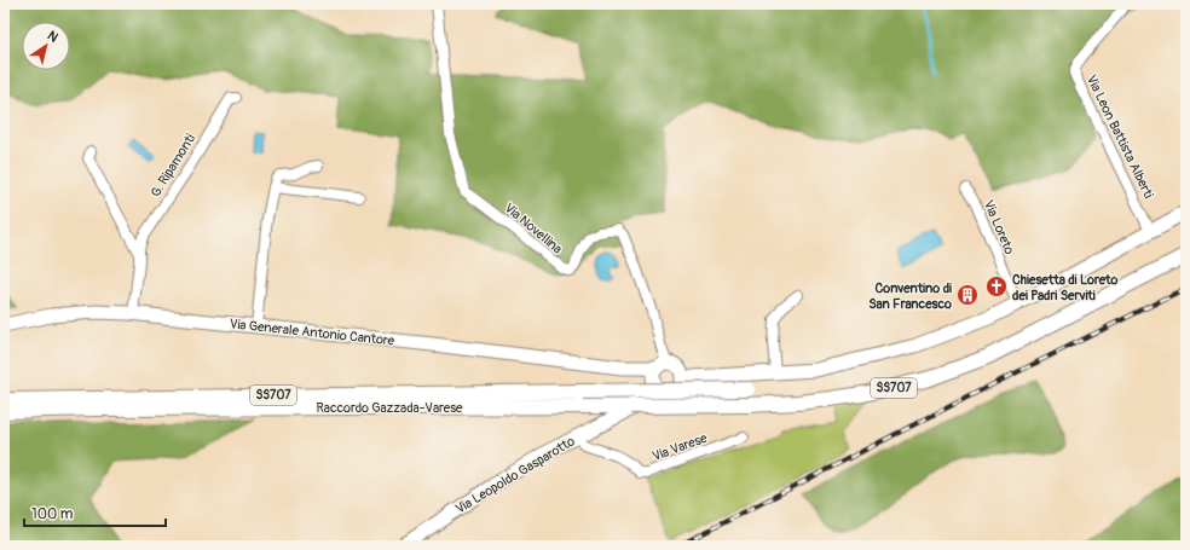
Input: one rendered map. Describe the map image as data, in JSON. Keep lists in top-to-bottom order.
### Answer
{
  "streets": {
    "highway": ["SS707", "Raccordo Gazzada-Varese"],
    "main road": ["Via Generale Antonio Cantore", "Via Leopoldo Gasparotto"],
    "street": [
      "Via Leon Battista Alberti",
      "G. Ripamonti",
      "Via Loreto",
      "Via Novellina",
      "Via Varese"
    ]
  },
  "crossings": [
    ["G. Ripamonti", "Via Generale Antonio Cantore"],
    ["Via Novellina", "Via Generale Antonio Cantore"],
    ["Via Novellina", "Via Leopoldo Gasparotto"],
    ["Via Generale Antonio Cantore", "Via Leopoldo Gasparotto"],
    ["Raccordo Gazzada-Varese", "Via Leopoldo Gasparotto"],
    ["Via Varese", "Via Leopoldo Gasparotto"]
  ],
  "places": {
    "church": ["Chiesetta di Loreto dei Padri Serviti"],
    "building": ["Conventino di San Francesco"]
  },
  "scale_bar": "100 m",
  "north": "top right"
}
